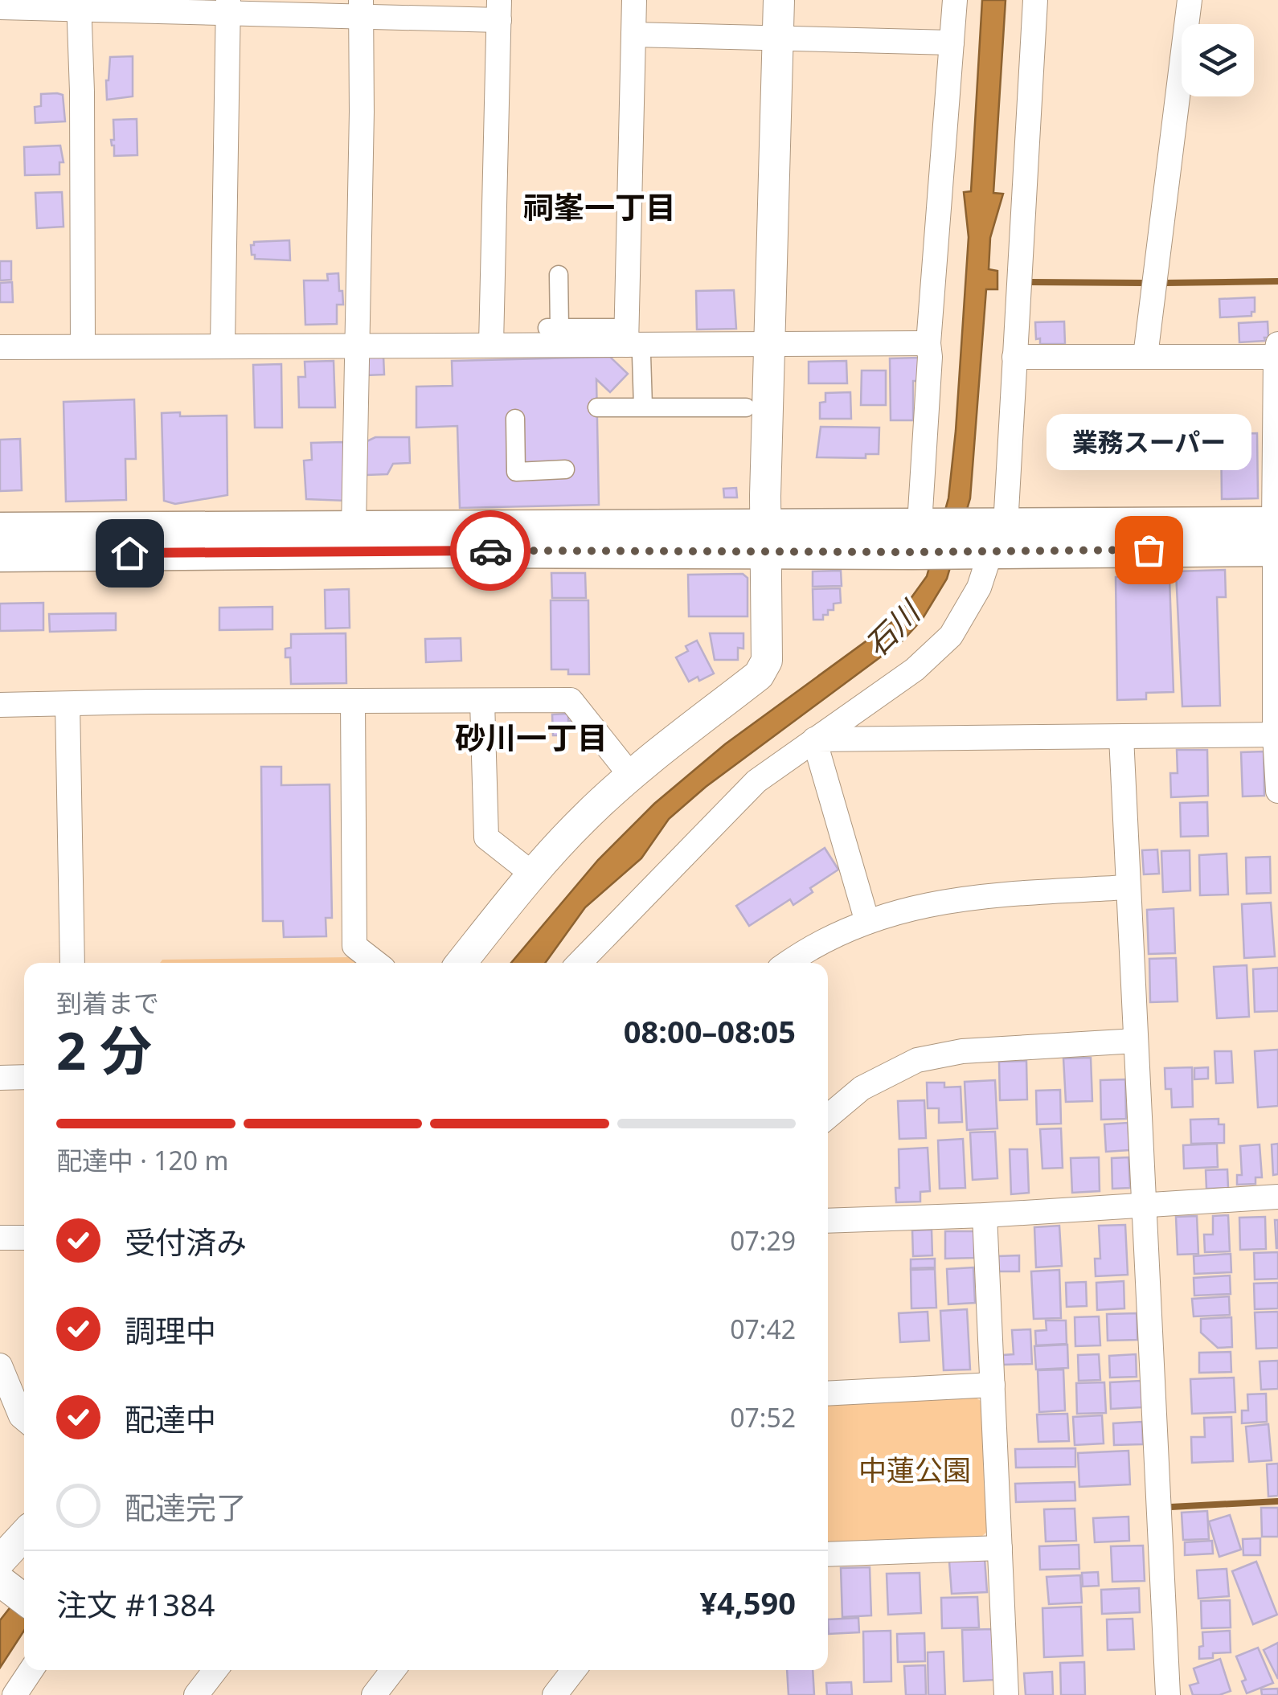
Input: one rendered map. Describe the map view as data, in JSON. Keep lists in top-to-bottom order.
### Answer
{
  "districts": ["祠峯一丁目", "砂川一丁目"],
  "water": ["石川"],
  "parks": ["中蓮公園"],
  "places": ["業務スーパー"],
  "page": {
    "bubble": "業務スーパー",
    "heading": ["2 分", "到着まで", "08:00–08:05"],
    "panel": ["注文 #1384", "¥4,590"],
    "bar": "配達中 · 120 m",
    "list": [
      ["受付済み", "07:29"],
      ["調理中", "07:42"],
      ["配達中", "07:52"],
      "配達完了"
    ]
  }
}
